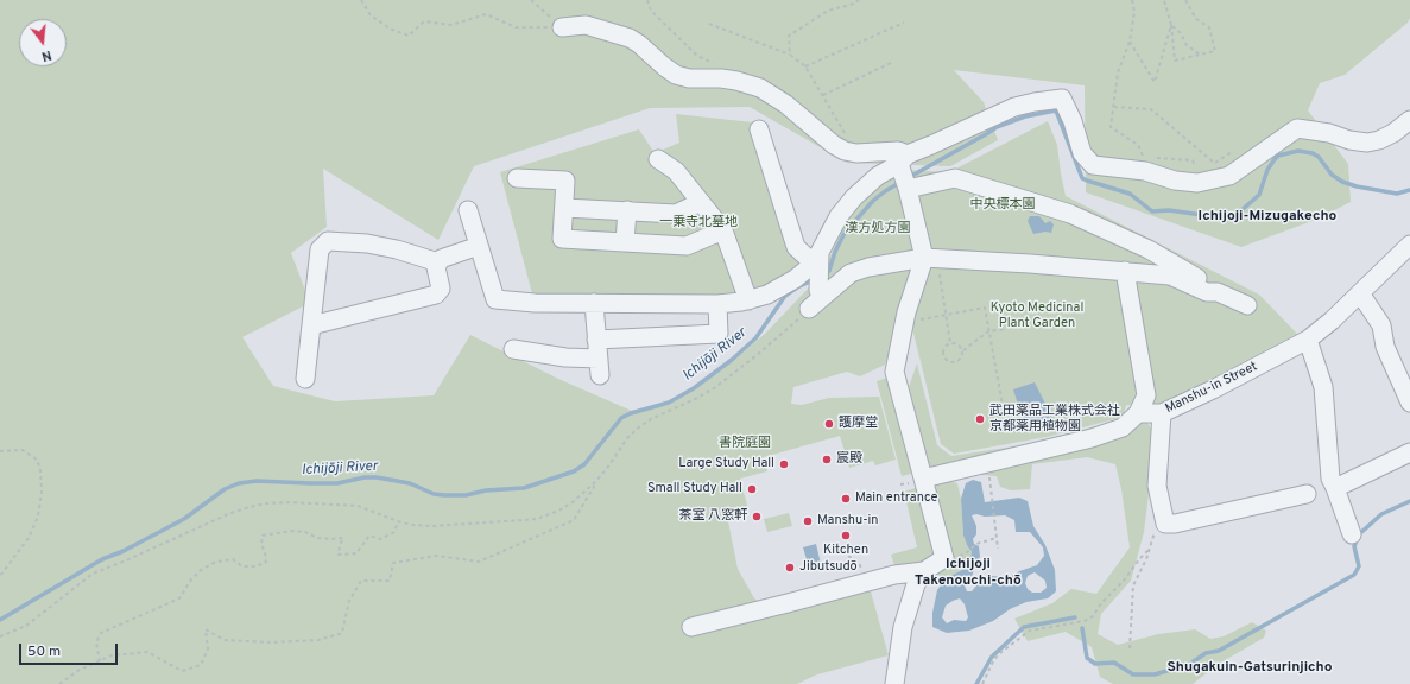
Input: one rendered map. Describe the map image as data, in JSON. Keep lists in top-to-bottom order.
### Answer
{
  "streets": {
    "street": ["Manshu-in Street"]
  },
  "districts": ["Ichijoji-Mizugakecho", "Ichijoji Takenouchi-chō", "Shugakuin-Gatsurinjicho"],
  "water": ["Ichijōji River"],
  "parks": [
    "中央標本園",
    "一乗寺北墓地",
    "漢方処方園",
    "Kyoto Medicinal Plant Garden",
    "書院庭園"
  ],
  "places": [
    "武田薬品工業株式会社 京都薬用植物園",
    "護摩堂",
    "宸殿",
    "Large Study Hall",
    "Small Study Hall",
    "Main entrance",
    "茶室 八窓軒",
    "Manshu-in",
    "Kitchen",
    "Jibutsudō"
  ],
  "scale_bar": "50 m",
  "north": "bottom"
}
